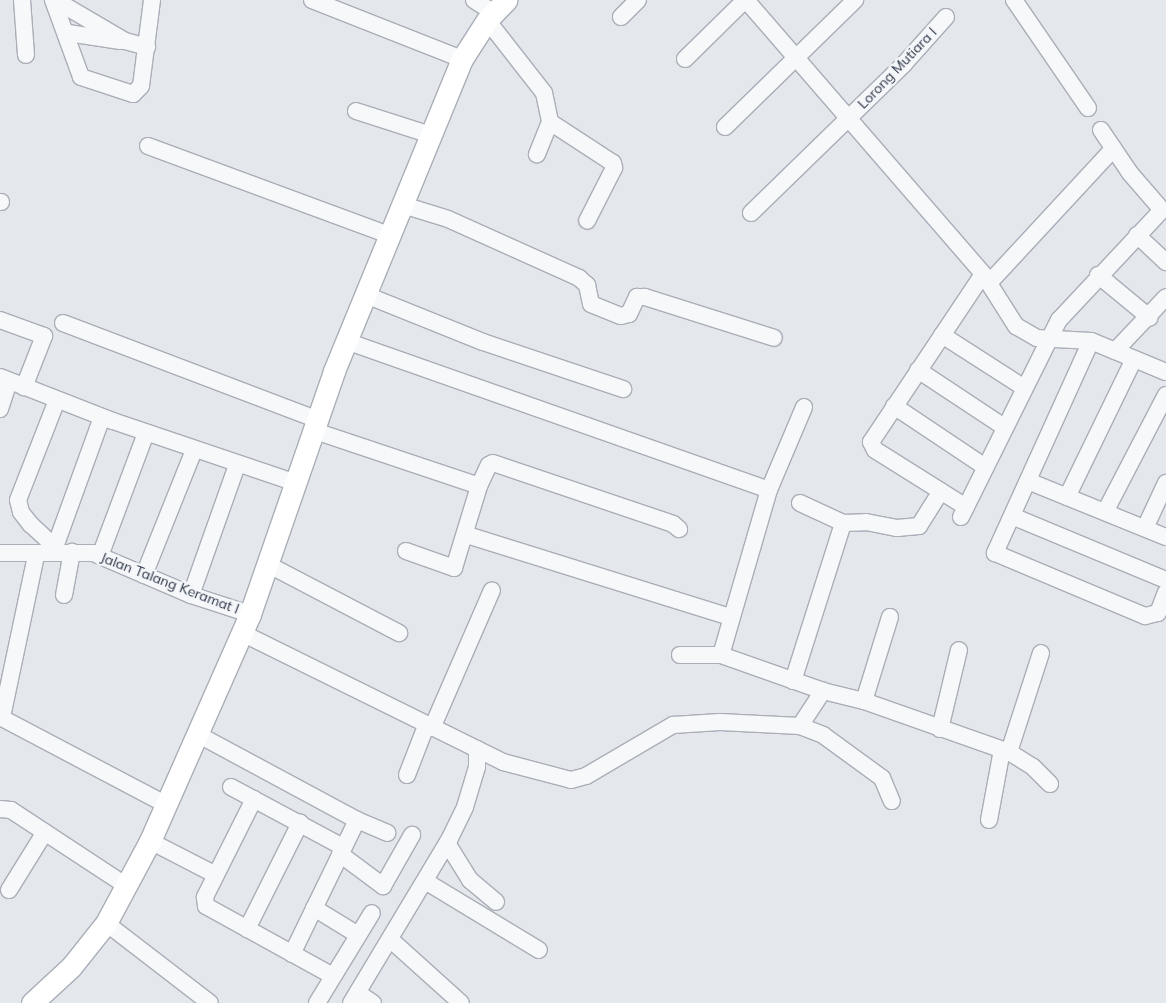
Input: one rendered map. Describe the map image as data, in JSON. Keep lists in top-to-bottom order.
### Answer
{
  "streets": {
    "street": ["Lorong Mutiara I", "Jalan Talang Keramat I"]
  }
}
